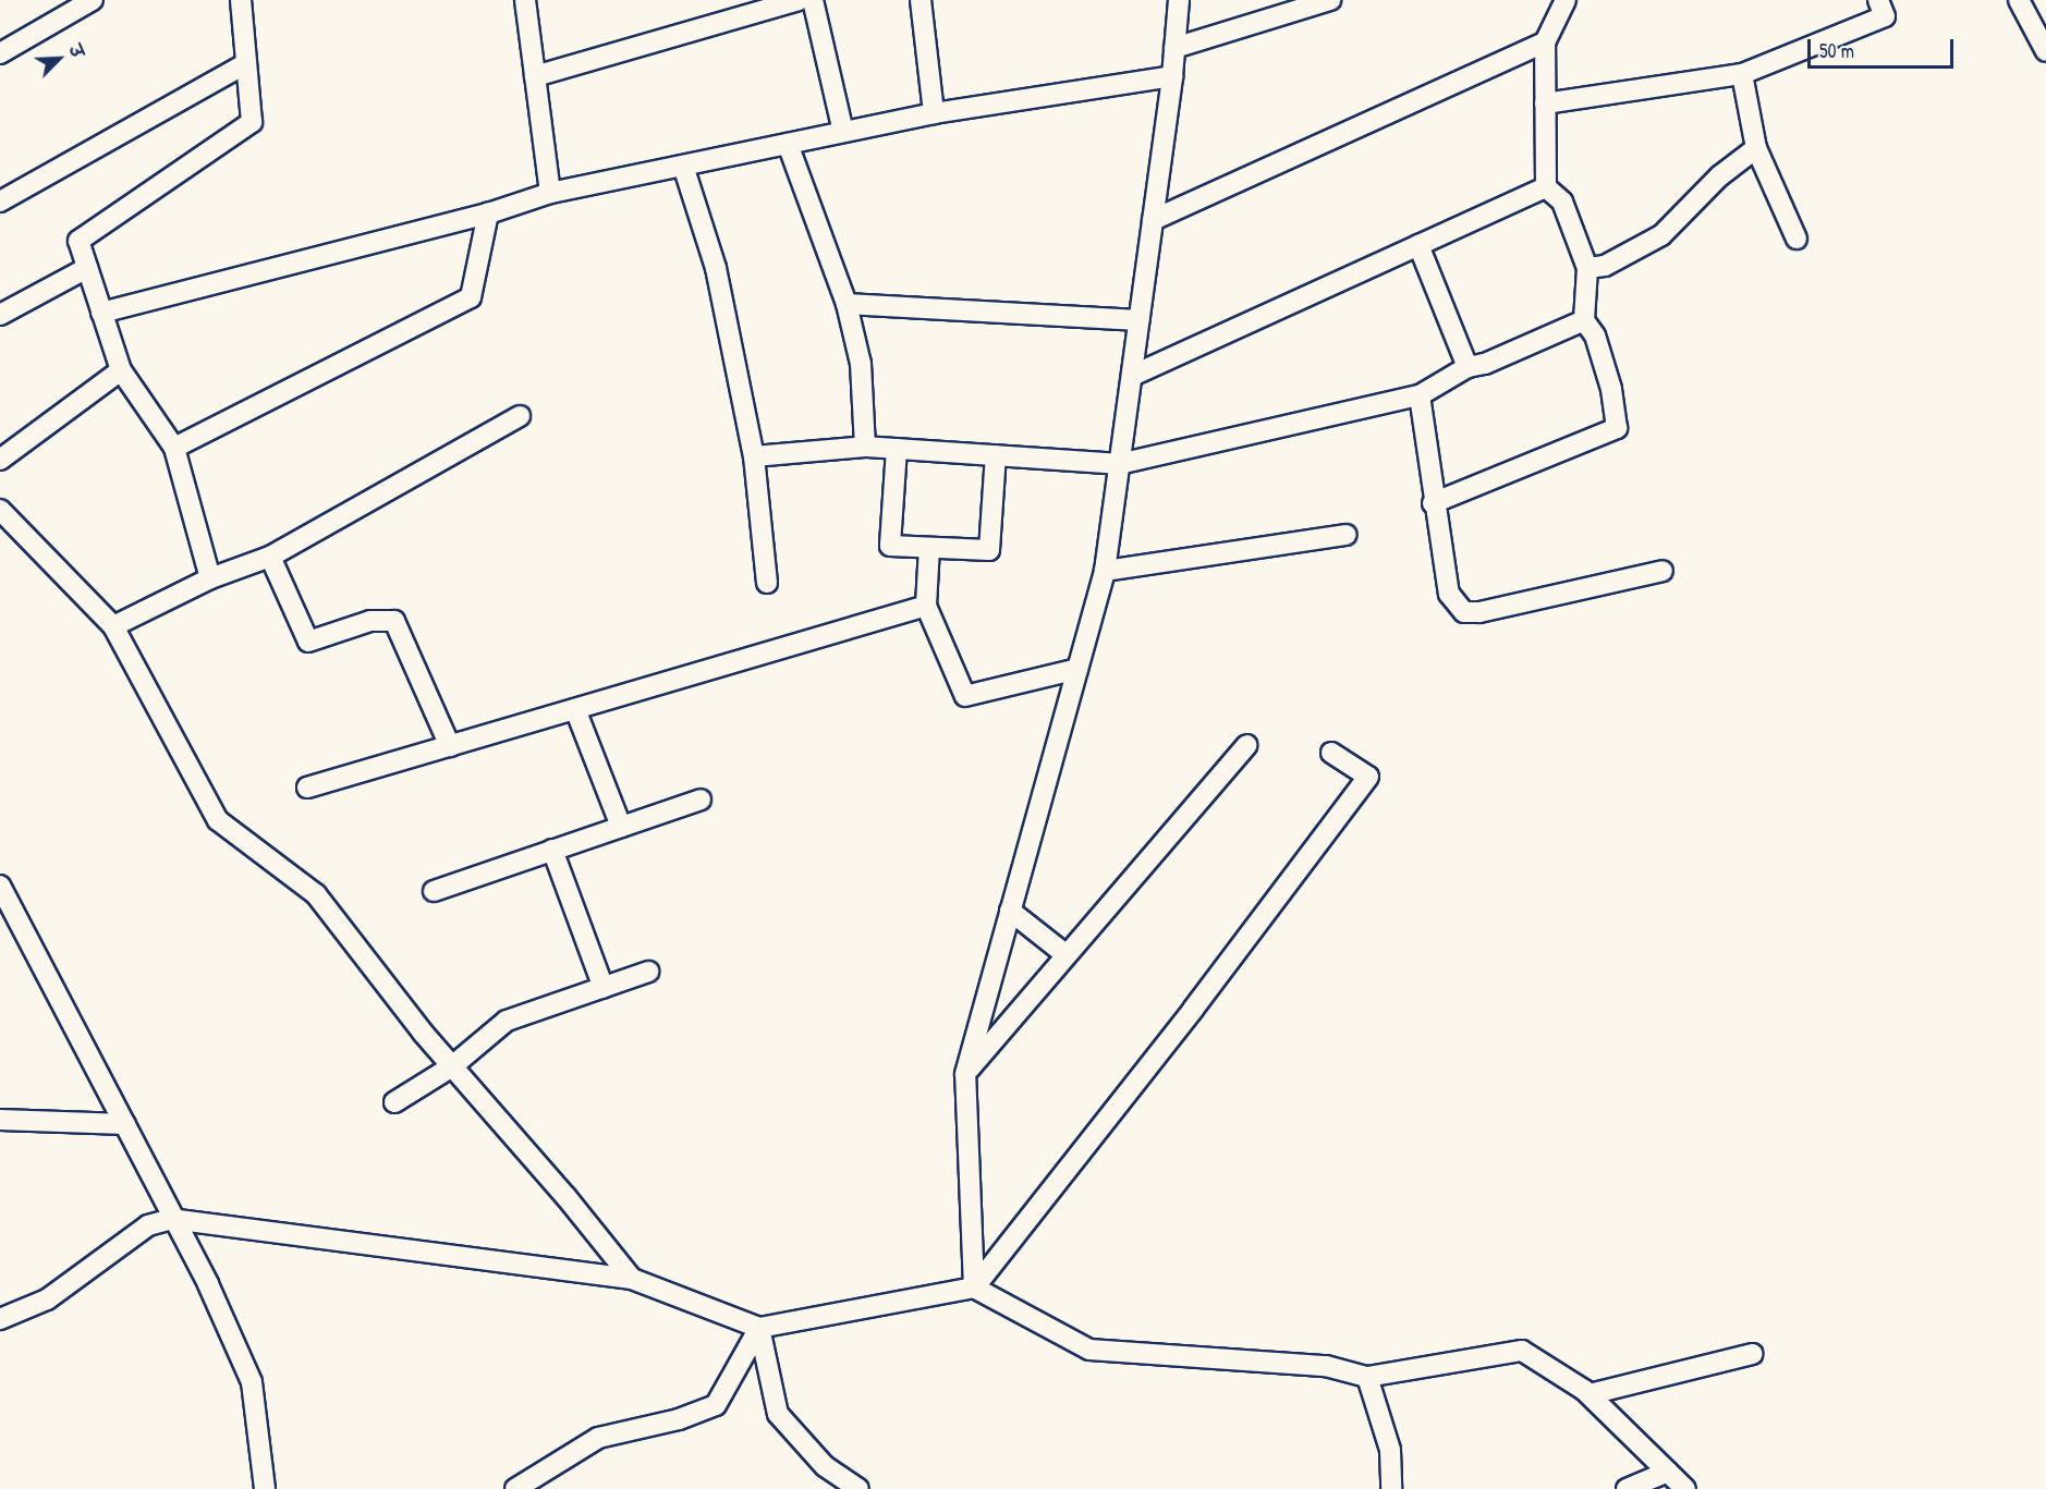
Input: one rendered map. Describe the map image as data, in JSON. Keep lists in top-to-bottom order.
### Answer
{
  "scale_bar": "50 m",
  "north": "top right"
}
